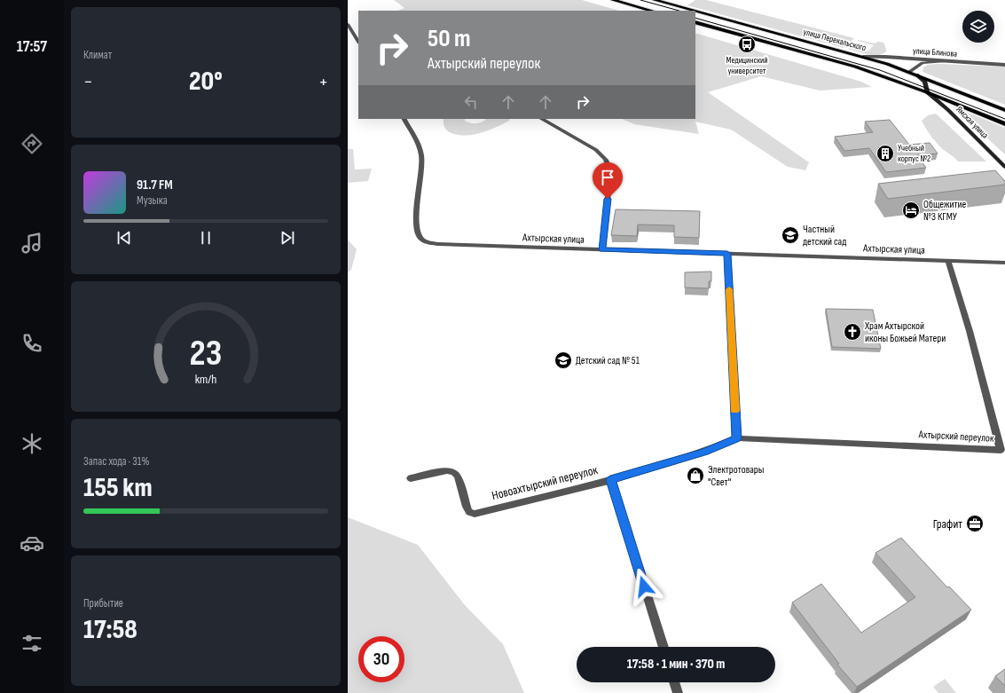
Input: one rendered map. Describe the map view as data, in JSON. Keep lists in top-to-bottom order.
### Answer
{
  "streets": {
    "main road": ["улица Перекальского", "Ямская улица"],
    "street": [
      "улица Блинова",
      "Ахтырская улица",
      "Ахтырский переулок",
      "Новоахтырский переулок"
    ]
  },
  "crossings": [
    ["улица Перекальского", "улица Блинова"],
    ["улица Перекальского", "Ямская улица"],
    ["Ахтырская улица", "Ахтырский переулок"],
    ["Ахтырский переулок", "Новоахтырский переулок"]
  ],
  "places": {
    "bus stop": ["Медицинский университет"],
    "building": ["Учебный корпус №2"],
    "hotel": ["Общежитие №3 КГМУ"],
    "school or university": ["Частный детский сад", "Детский сад № 51"],
    "church": ["Храм Ахтырской иконы Божьей Матери"],
    "shop": ["Электротовары \"Свет\""],
    "office": ["Графит"]
  },
  "page": {
    "tabs": "17:57",
    "tile": [
      "Климат",
      ["Запас хода · 31%", "155 km"],
      ["Прибытие", "17:58"]
    ],
    "turn": ["50 m", "Ахтырский переулок"],
    "heat": ["−", "20°", "+"],
    "song": ["91.7 FM", "Музыка"],
    "limit": "30",
    "trip": "17:58 · 1 мин · 370 m",
    "gauge": ["23", "km/h"]
  }
}
